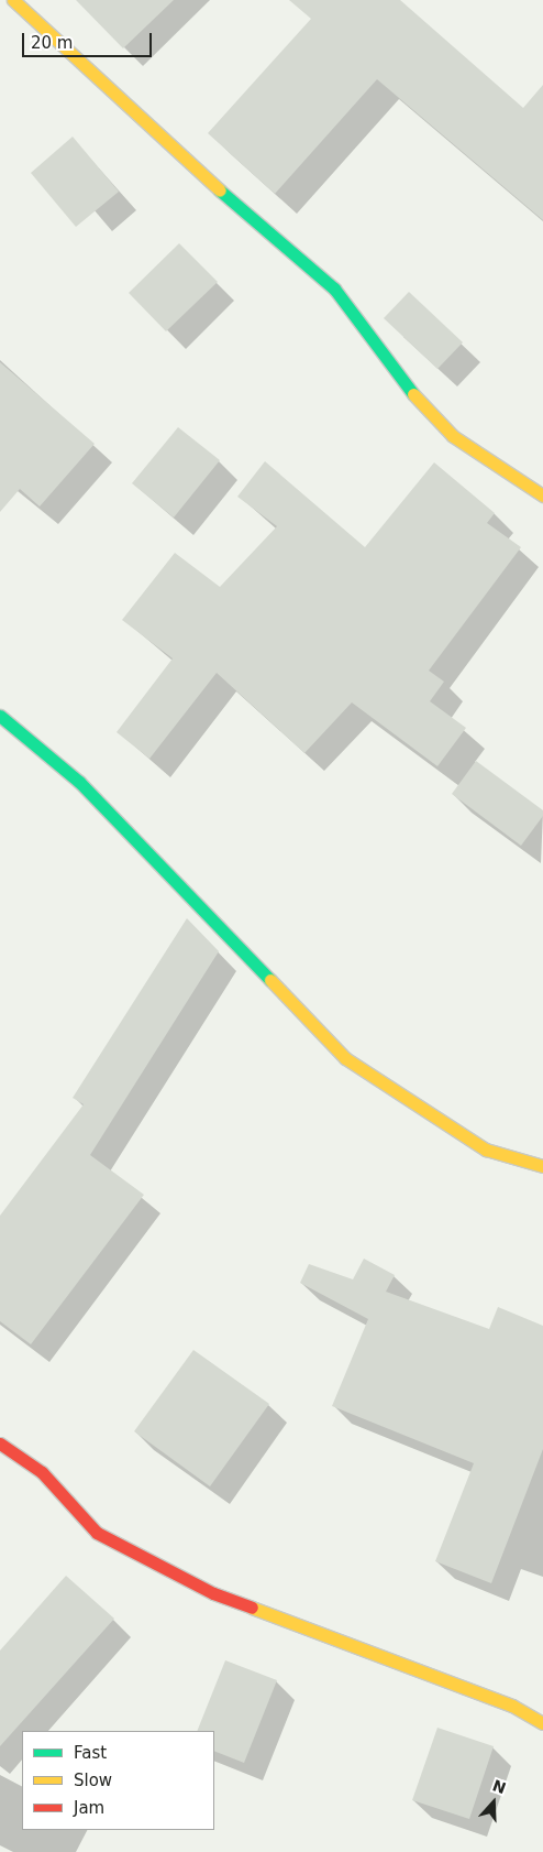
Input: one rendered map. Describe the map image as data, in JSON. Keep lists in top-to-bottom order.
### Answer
{
  "legend": ["Fast", "Slow", "Jam"],
  "scale_bar": "20 m",
  "north": "top"
}
